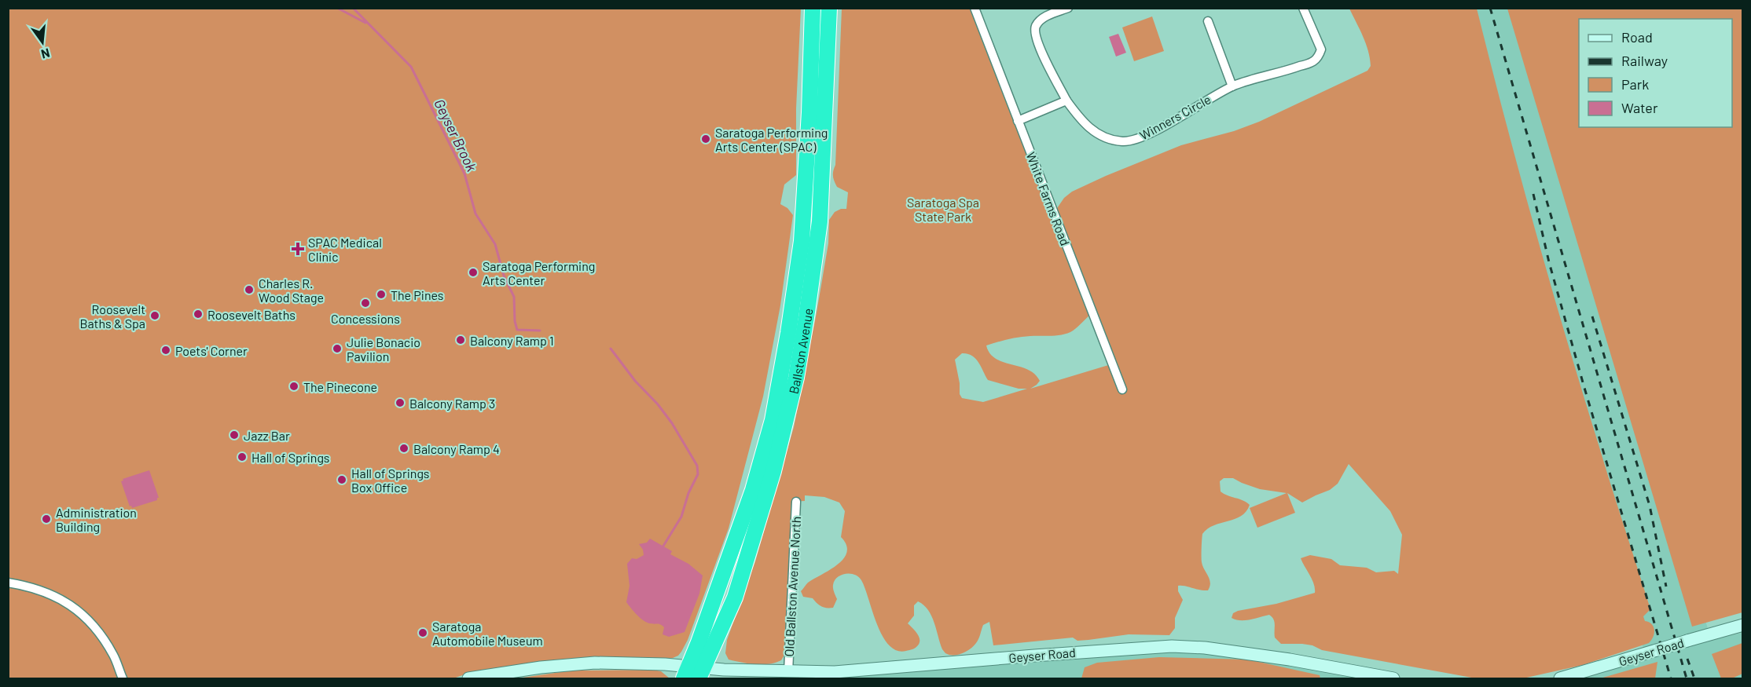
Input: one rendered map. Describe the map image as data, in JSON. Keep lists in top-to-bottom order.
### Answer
{
  "streets": {
    "highway": ["Ballston Avenue"],
    "street": [
      "Winners Circle",
      "White Farms Road",
      "Old Ballston Avenue North",
      "Geyser Road"
    ]
  },
  "crossings": [
    ["Ballston Avenue", "Geyser Road"],
    ["Old Ballston Avenue North", "Geyser Road"]
  ],
  "water": ["Geyser Brook"],
  "parks": ["Saratoga Spa State Park"],
  "places": {
    "other": [
      "Saratoga Performing Arts Center (SPAC)",
      "Saratoga Performing Arts Center",
      "Charles R. Wood Stage",
      "The Pines",
      "Concessions",
      "Roosevelt Baths",
      "Roosevelt Baths & Spa",
      "Balcony Ramp 1",
      "Julie Bonacio Pavilion",
      "Poets' Corner",
      "The Pinecone",
      "Balcony Ramp 3",
      "Jazz Bar",
      "Balcony Ramp 4",
      "Hall of Springs",
      "Hall of Springs Box Office",
      "Administration Building",
      "Saratoga Automobile Museum"
    ],
    "health": ["SPAC Medical Clinic"]
  },
  "legend": [
    "Road",
    "Railway",
    "Park",
    "Water"
  ],
  "north": "bottom"
}
